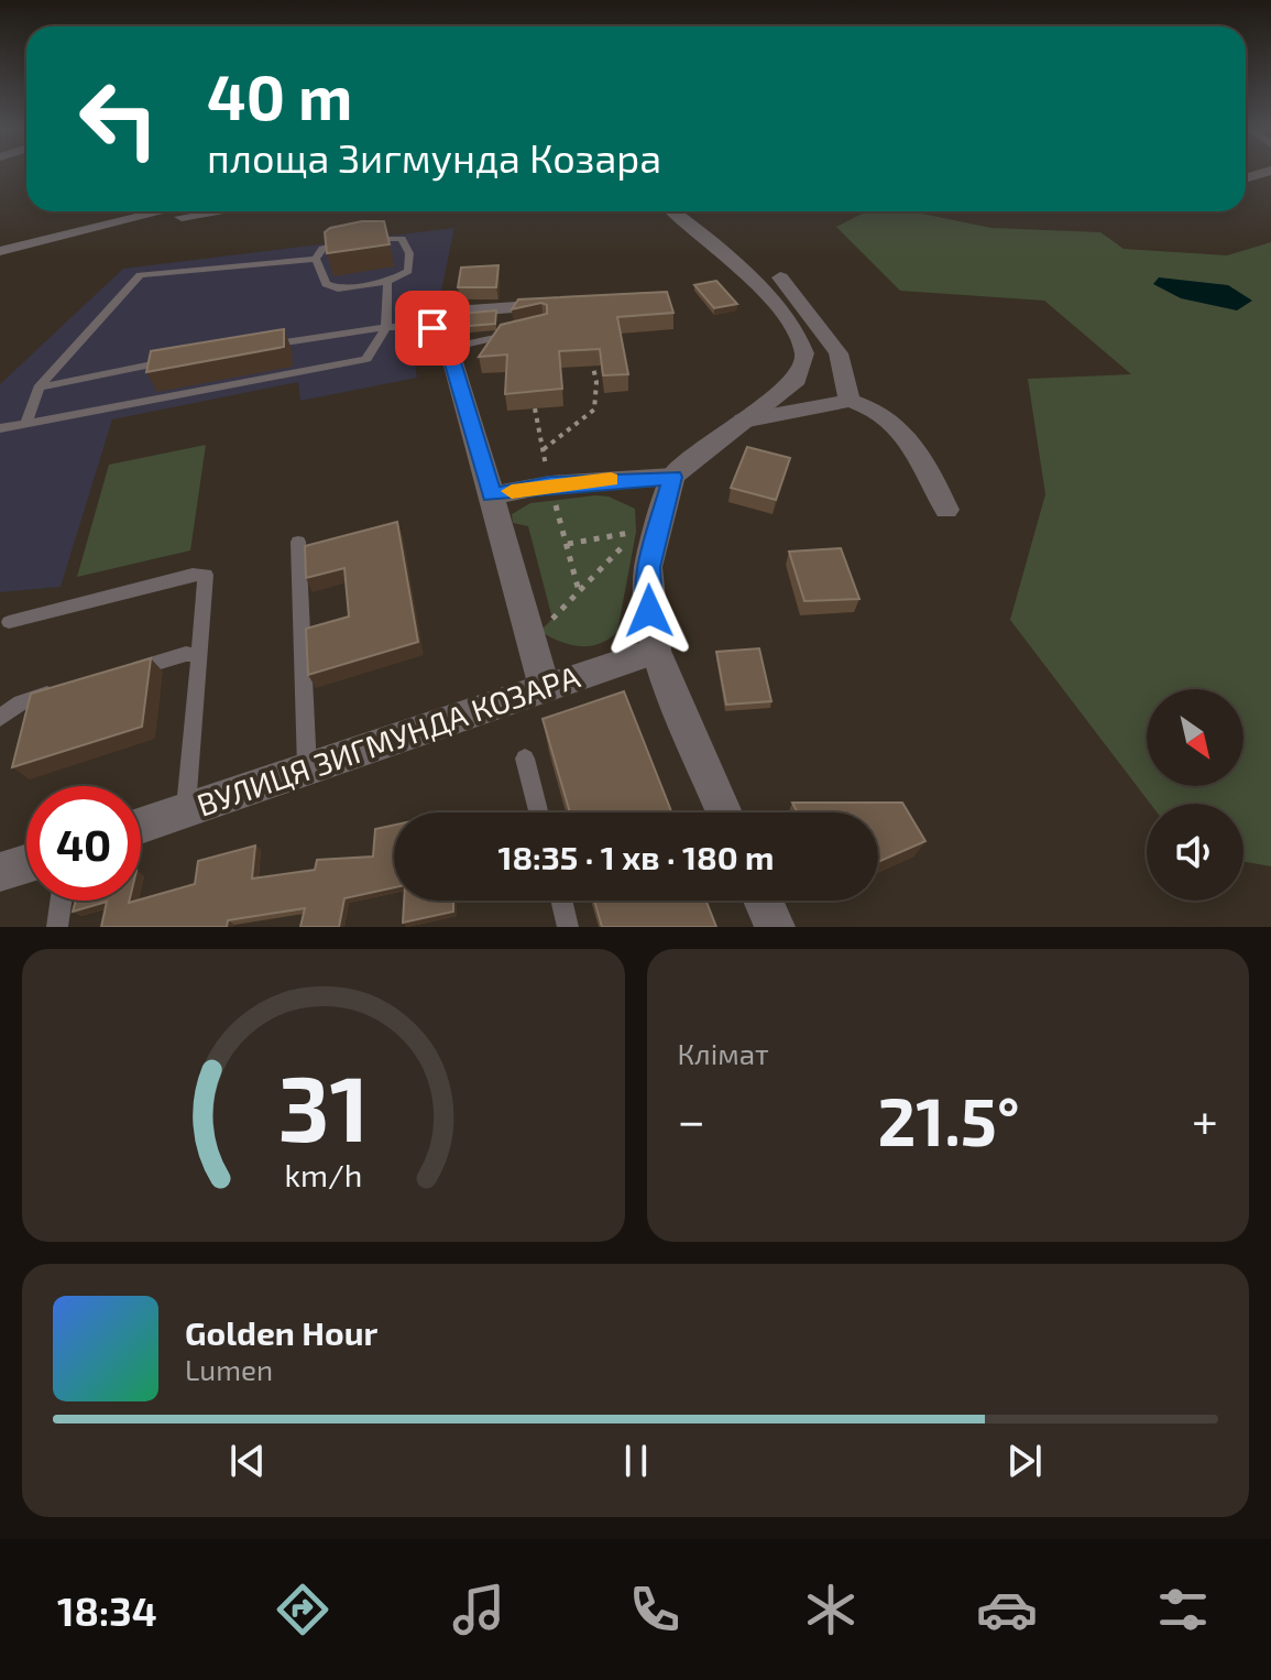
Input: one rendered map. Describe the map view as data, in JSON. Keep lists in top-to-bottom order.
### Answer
{
  "streets": {
    "street": ["ВУЛИЦЯ ЗИГМУНДА КОЗАРА"]
  },
  "north": "bottom right",
  "page": {
    "turn": ["40 m", "площа Зигмунда Козара"],
    "limit": "40",
    "trip": "18:35 · 1 хв · 180 m",
    "tile": "Клімат",
    "heat": ["−", "21.5°", "+"],
    "song": ["Golden Hour", "Lumen"],
    "tabs": "18:34",
    "gauge": ["31", "km/h"]
  }
}
